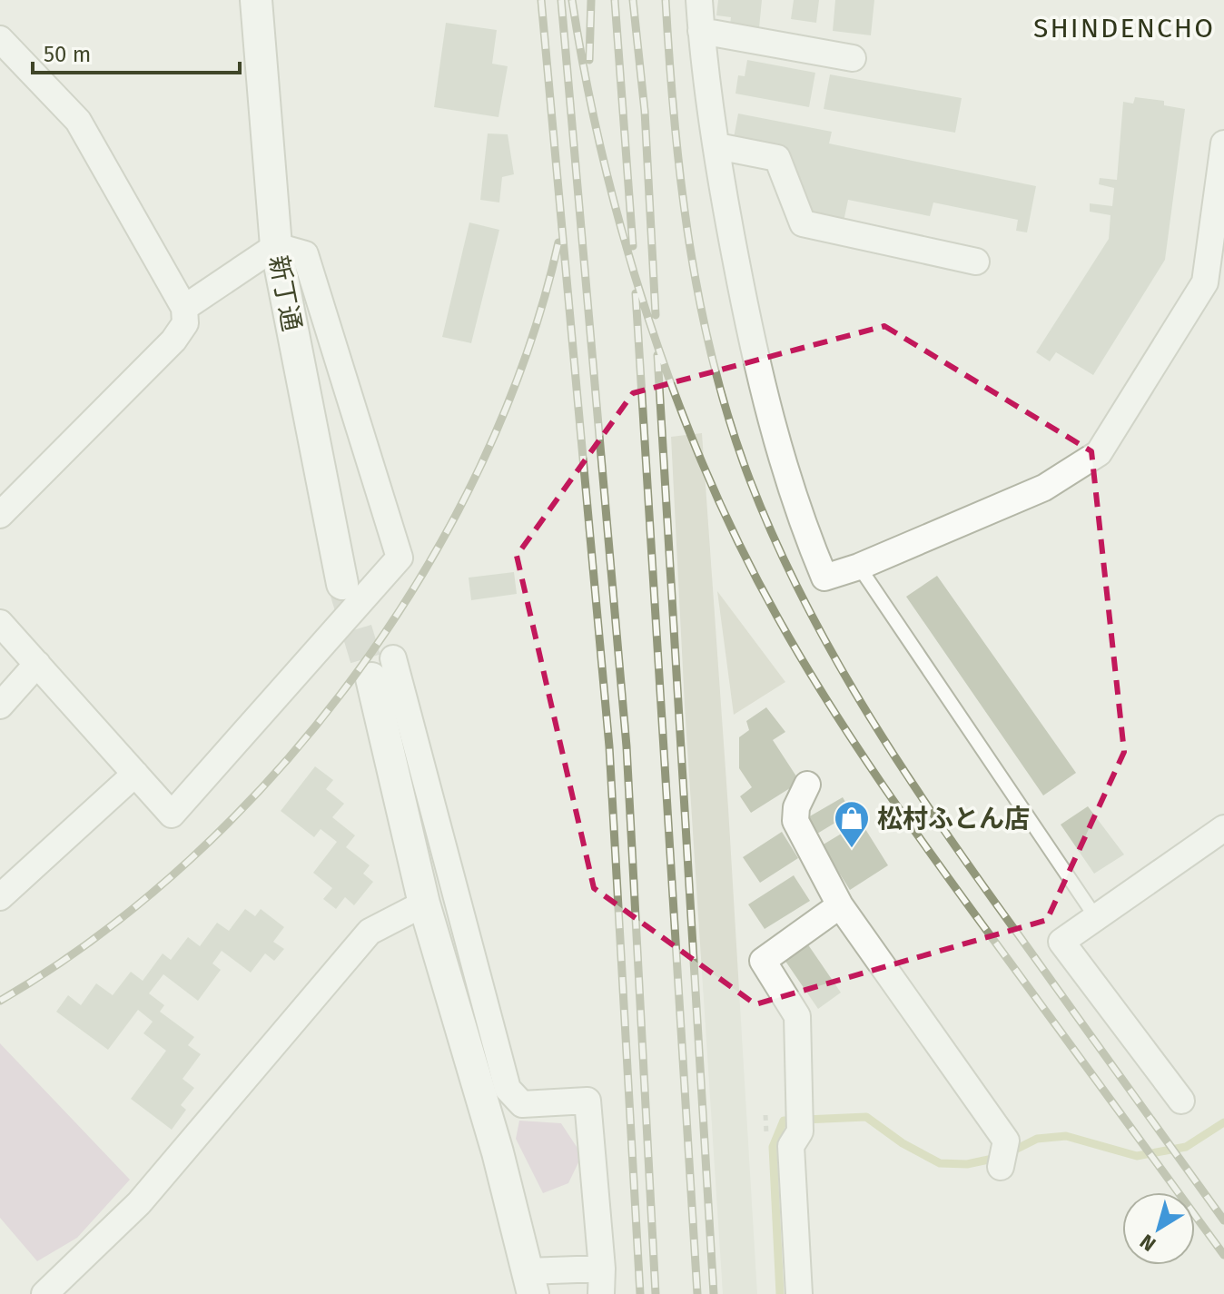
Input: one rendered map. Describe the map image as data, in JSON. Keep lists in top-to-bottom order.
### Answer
{
  "streets": {
    "street": ["新丁通"]
  },
  "districts": ["SHINDENCHO"],
  "places": {
    "shop": ["松村ふとん店"]
  },
  "scale_bar": "50 m",
  "north": "bottom left"
}
